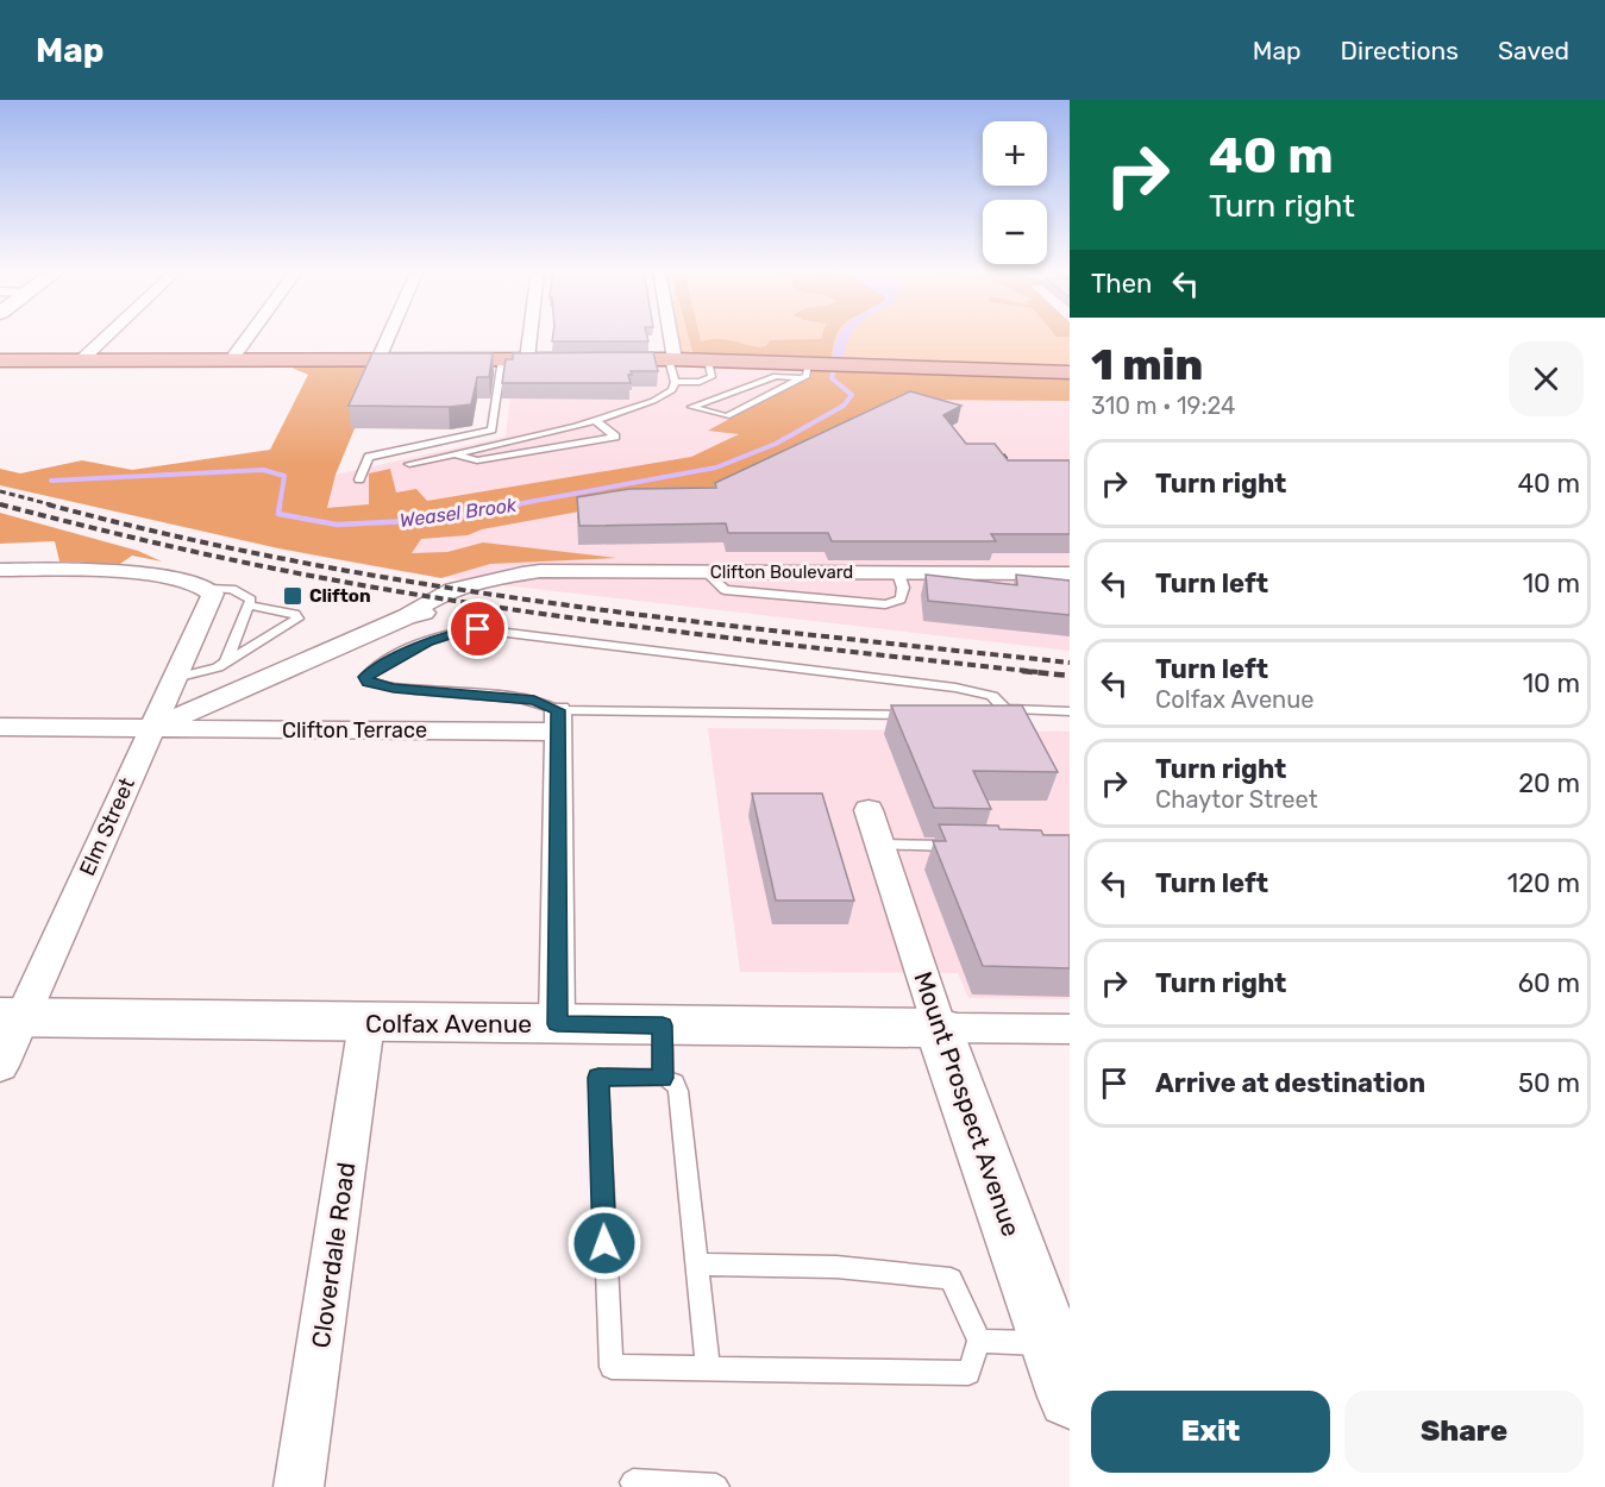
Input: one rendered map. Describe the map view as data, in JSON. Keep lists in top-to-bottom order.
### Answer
{
  "streets": {
    "street": [
      "Clifton Boulevard",
      "Clifton Terrace",
      "Elm Street",
      "Colfax Avenue",
      "Mount Prospect Avenue",
      "Cloverdale Road"
    ]
  },
  "crossings": [
    ["Clifton Boulevard", "Clifton Terrace"],
    ["Clifton Boulevard", "Elm Street"],
    ["Clifton Terrace", "Elm Street"],
    ["Elm Street", "Colfax Avenue"],
    ["Colfax Avenue", "Mount Prospect Avenue"],
    ["Colfax Avenue", "Cloverdale Road"]
  ],
  "water": ["Weasel Brook"],
  "places": {
    "transit": ["Clifton"]
  },
  "page": {
    "header": "Map",
    "nav": ["Map", "Directions", "Saved"],
    "turn": ["40 m", "Turn right"],
    "map_buttons": ["+", "−"],
    "then": "Then",
    "heading": ["1 min", "310 m · 19:24"],
    "list": [
      {
        "name": "Turn right",
        "value": "40 m"
      },
      {
        "name": "Turn left",
        "value": "10 m"
      },
      {
        "name": "Turn left",
        "note": "Colfax Avenue",
        "value": "10 m"
      },
      {
        "name": "Turn right",
        "note": "Chaytor Street",
        "value": "20 m"
      },
      {
        "name": "Turn left",
        "value": "120 m"
      },
      {
        "name": "Turn right",
        "value": "60 m"
      },
      {
        "name": "Arrive at destination",
        "value": "50 m"
      }
    ],
    "buttons": ["Exit", "Share"]
  }
}
